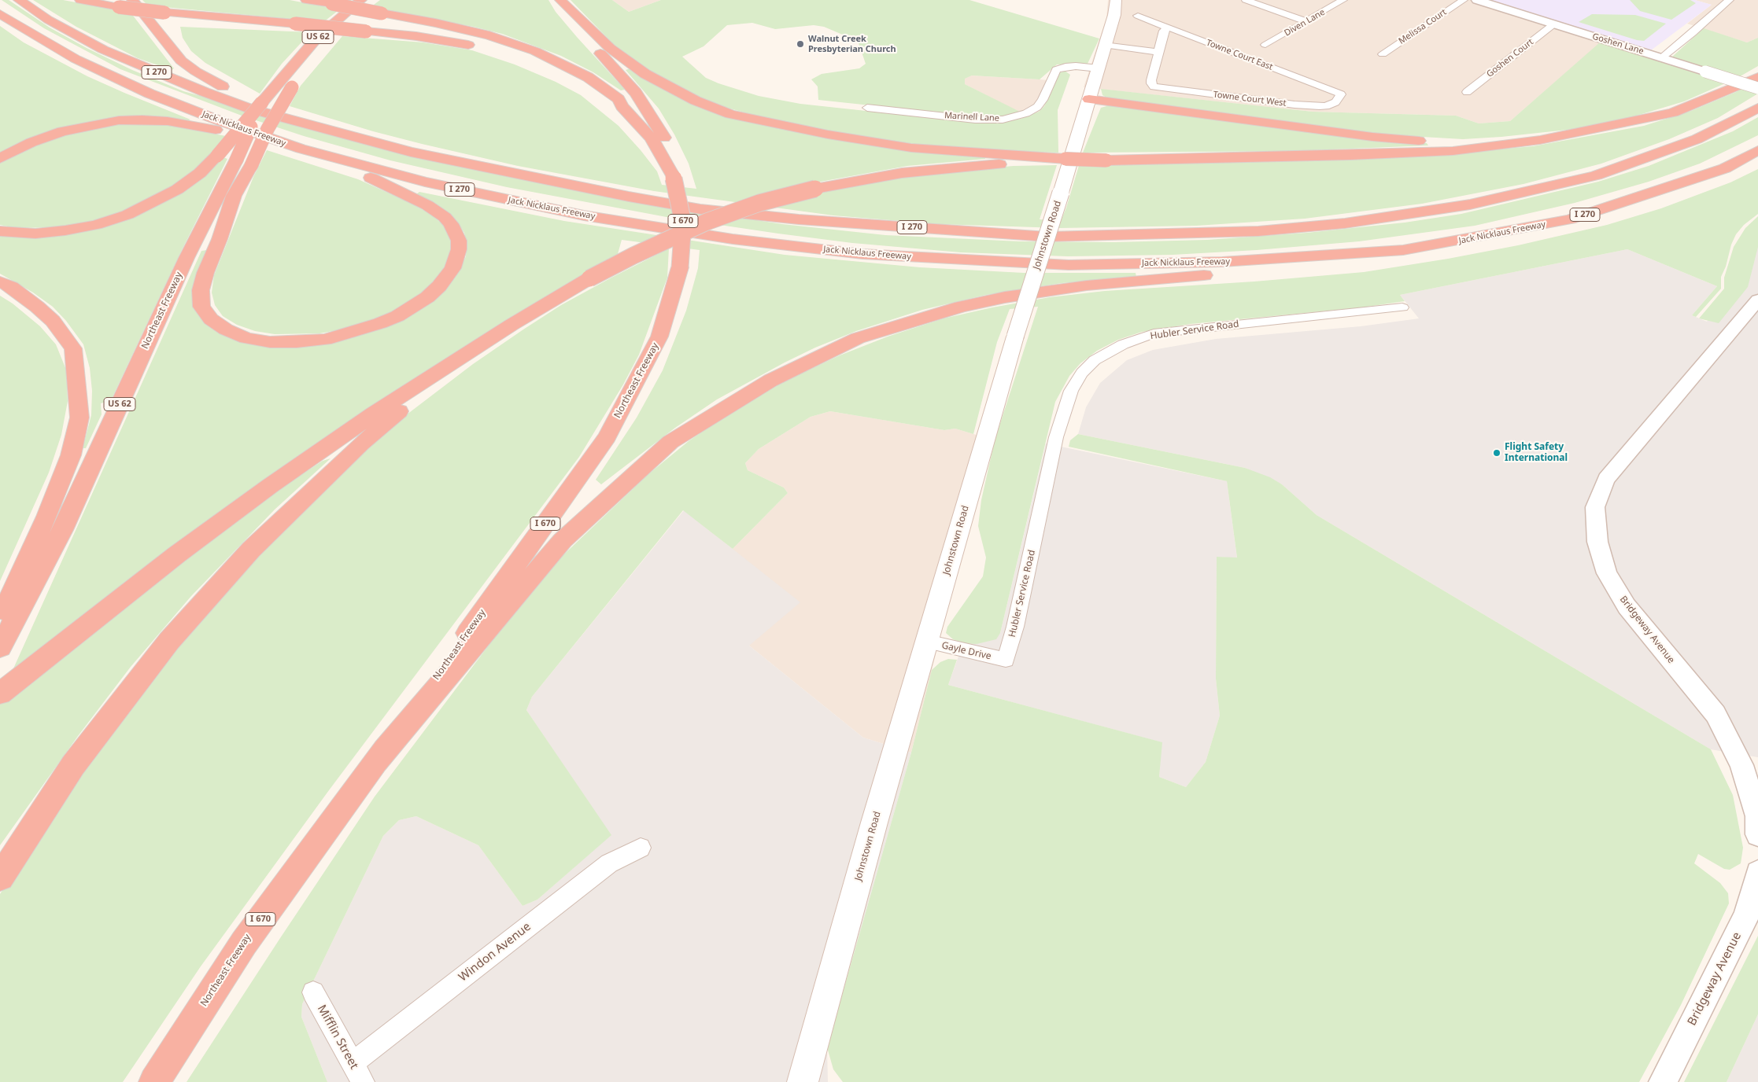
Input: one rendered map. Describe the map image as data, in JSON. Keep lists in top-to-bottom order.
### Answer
{
  "streets": {
    "highway": [
      "US 62",
      "I 270",
      "Jack Nicklaus Freeway",
      "I 670",
      "Northeast Freeway"
    ],
    "main road": ["Johnstown Road"],
    "street": [
      "Diven Lane",
      "Melissa Court",
      "Goshen Lane",
      "Towne Court East",
      "Goshen Court",
      "Towne Court West",
      "Marinell Lane",
      "Hubler Service Road",
      "Bridgeway Avenue",
      "Gayle Drive",
      "Windon Avenue",
      "Mifflin Street"
    ]
  },
  "crossings": [
    ["Goshen Lane", "Goshen Court"],
    ["Towne Court East", "Towne Court West"],
    ["Marinell Lane", "Johnstown Road"],
    ["Johnstown Road", "Gayle Drive"],
    ["Hubler Service Road", "Gayle Drive"],
    ["Windon Avenue", "Mifflin Street"]
  ],
  "places": ["Walnut Creek Presbyterian Church", "Flight Safety International"]
}
